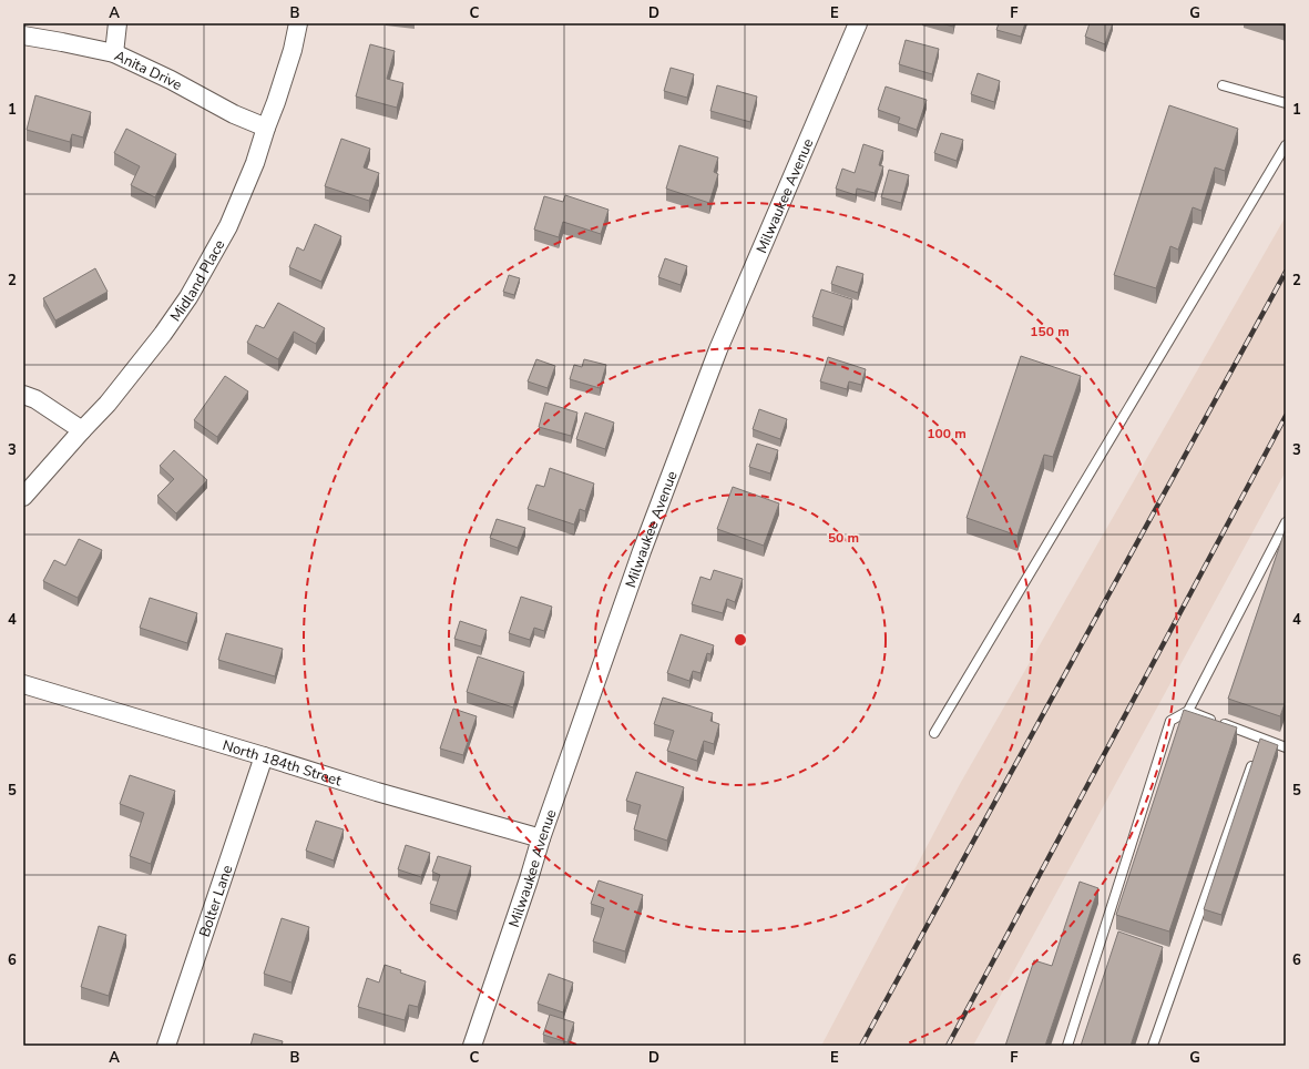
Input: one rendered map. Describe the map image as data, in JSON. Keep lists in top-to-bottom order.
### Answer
{
  "streets": {
    "street": [
      "Anita Drive",
      "Milwaukee Avenue",
      "Midland Place",
      "North 184th Street",
      "Bolter Lane"
    ]
  },
  "crossings": [
    ["Anita Drive", "Midland Place"],
    ["Milwaukee Avenue", "North 184th Street"],
    ["North 184th Street", "Bolter Lane"]
  ],
  "grid": {
    "columns": [
      "A",
      "B",
      "C",
      "D",
      "E",
      "F",
      "G"
    ],
    "rows": [
      "1",
      "2",
      "3",
      "4",
      "5",
      "6"
    ]
  },
  "rings": ["150 m", "100 m", "50 m"]
}
